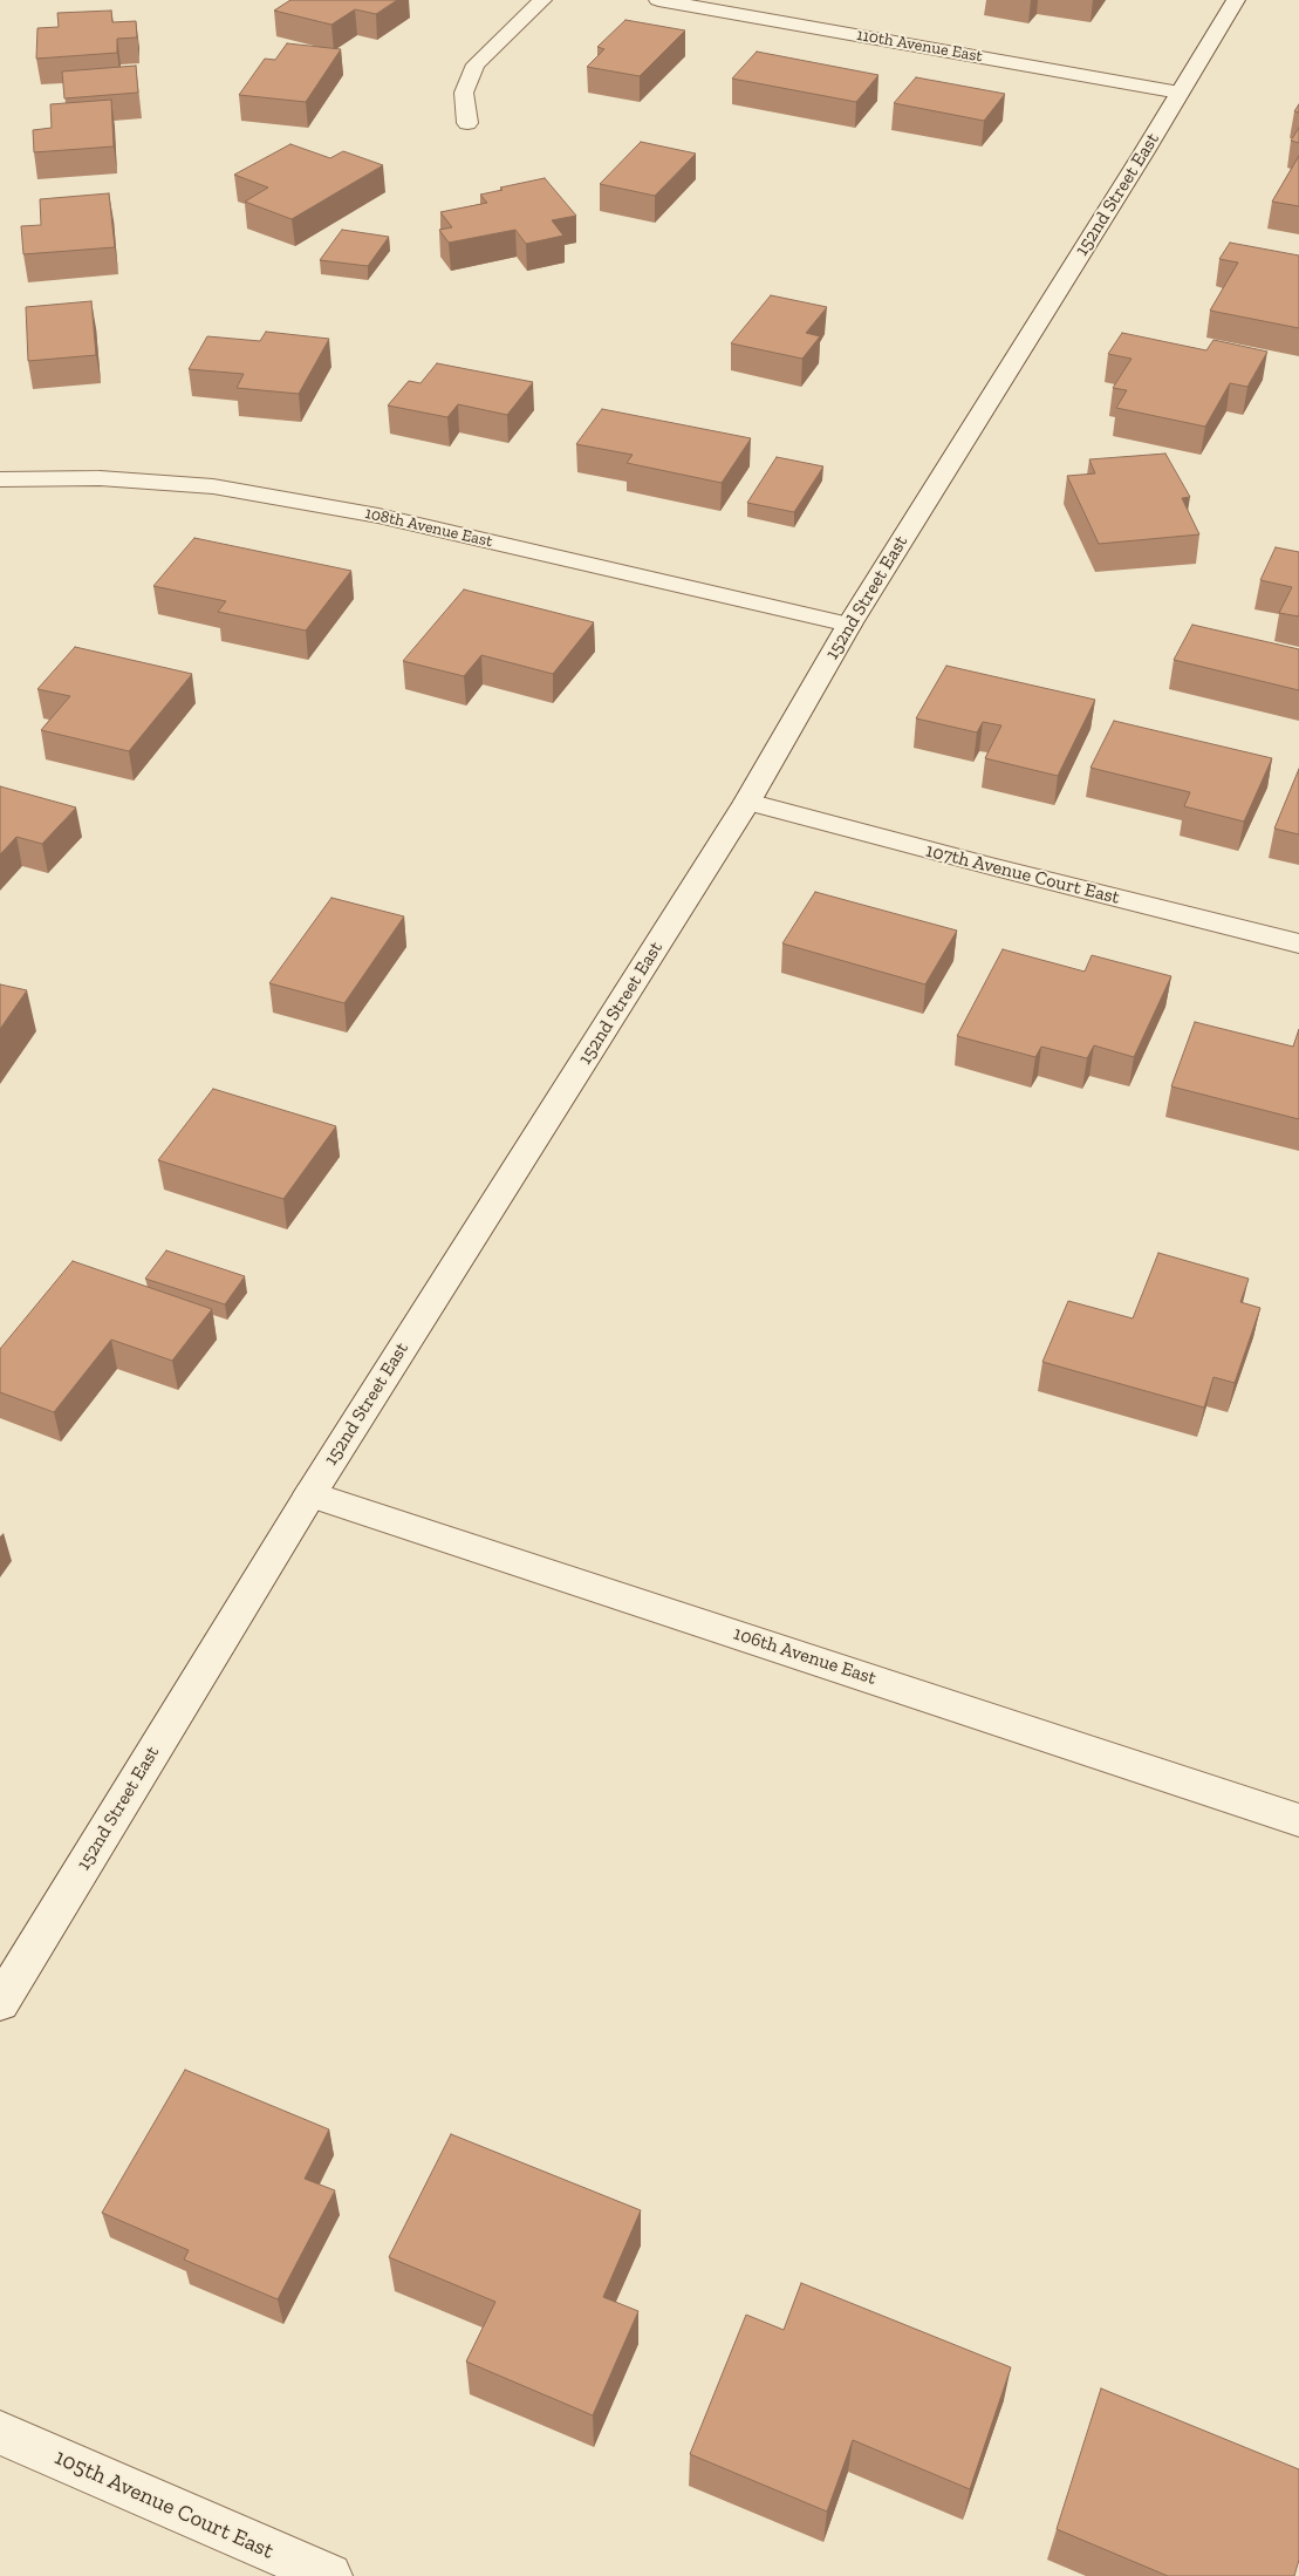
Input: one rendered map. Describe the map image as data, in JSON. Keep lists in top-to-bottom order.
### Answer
{
  "streets": {
    "street": [
      "110th Avenue East",
      "152nd Street East",
      "108th Avenue East",
      "107th Avenue Court East",
      "106th Avenue East",
      "105th Avenue Court East"
    ]
  },
  "crossings": [
    ["110th Avenue East", "152nd Street East"],
    ["152nd Street East", "108th Avenue East"],
    ["152nd Street East", "107th Avenue Court East"],
    ["152nd Street East", "106th Avenue East"]
  ]
}
